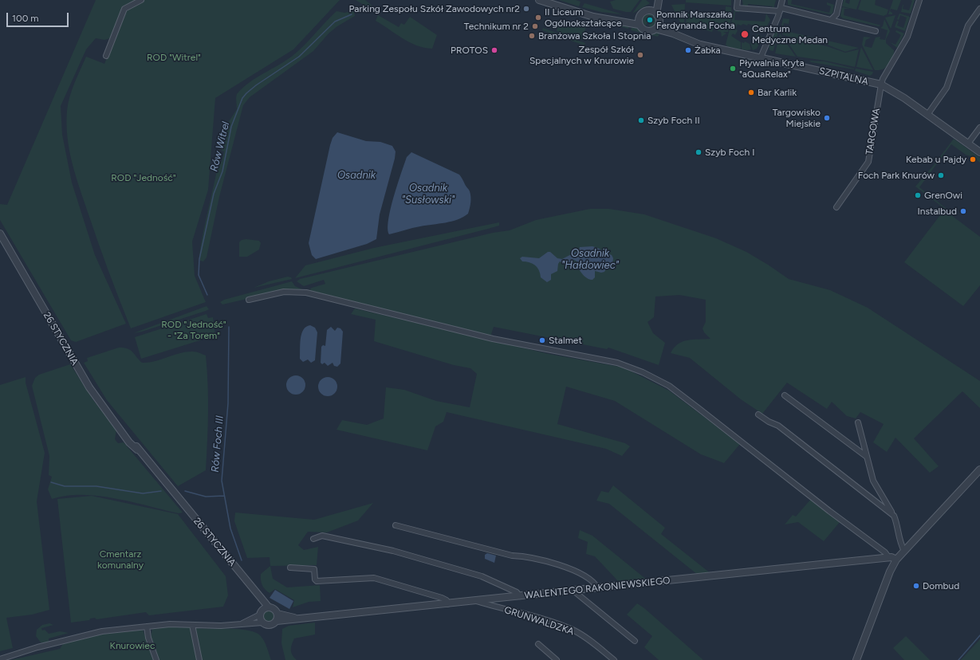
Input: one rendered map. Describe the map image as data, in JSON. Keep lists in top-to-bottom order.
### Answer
{
  "streets": {
    "street": [
      "SZPITALNA",
      "TARGOWA",
      "26 STYCZNIA",
      "WALENTEGO RAKONIEWSKIEGO",
      "GRUNWALDZKA"
    ]
  },
  "crossings": [
    ["SZPITALNA", "TARGOWA"],
    ["26 STYCZNIA", "WALENTEGO RAKONIEWSKIEGO"],
    ["WALENTEGO RAKONIEWSKIEGO", "GRUNWALDZKA"]
  ],
  "water": [
    "Rów Witrel",
    "Osadnik",
    "Osadnik \"Susłowski\"",
    "Osadnik \"Hałdowiec\"",
    "Rów Foch III"
  ],
  "parks": [
    "ROD \"Witrel\"",
    "ROD \"Jedność\"",
    "ROD \"Jedność\" - \"Za Torem\"",
    "Cmentarz komunalny",
    "Knurowiec"
  ],
  "places": [
    "Parking Zespołu Szkół Zawodowych nr2",
    "II Liceum Ogólnokształcące",
    "Pomnik Marszałka Ferdynanda Focha",
    "Technikum nr 2",
    "Centrum Medyczne Medan",
    "Branżowa Szkoła I Stopnia",
    "PROTOS",
    "Żabka",
    "Zespół Szkół Specjalnych w Knurowie",
    "Pływalnia Kryta \"aQuaRelax\"",
    "Bar Karlik",
    "Targowisko Miejskie",
    "Szyb Foch II",
    "Szyb Foch I",
    "Kebab u Pajdy",
    "Foch Park Knurów",
    "GrenOwi",
    "Instalbud",
    "Stalmet",
    "Dombud"
  ],
  "scale_bar": "100 m"
}
